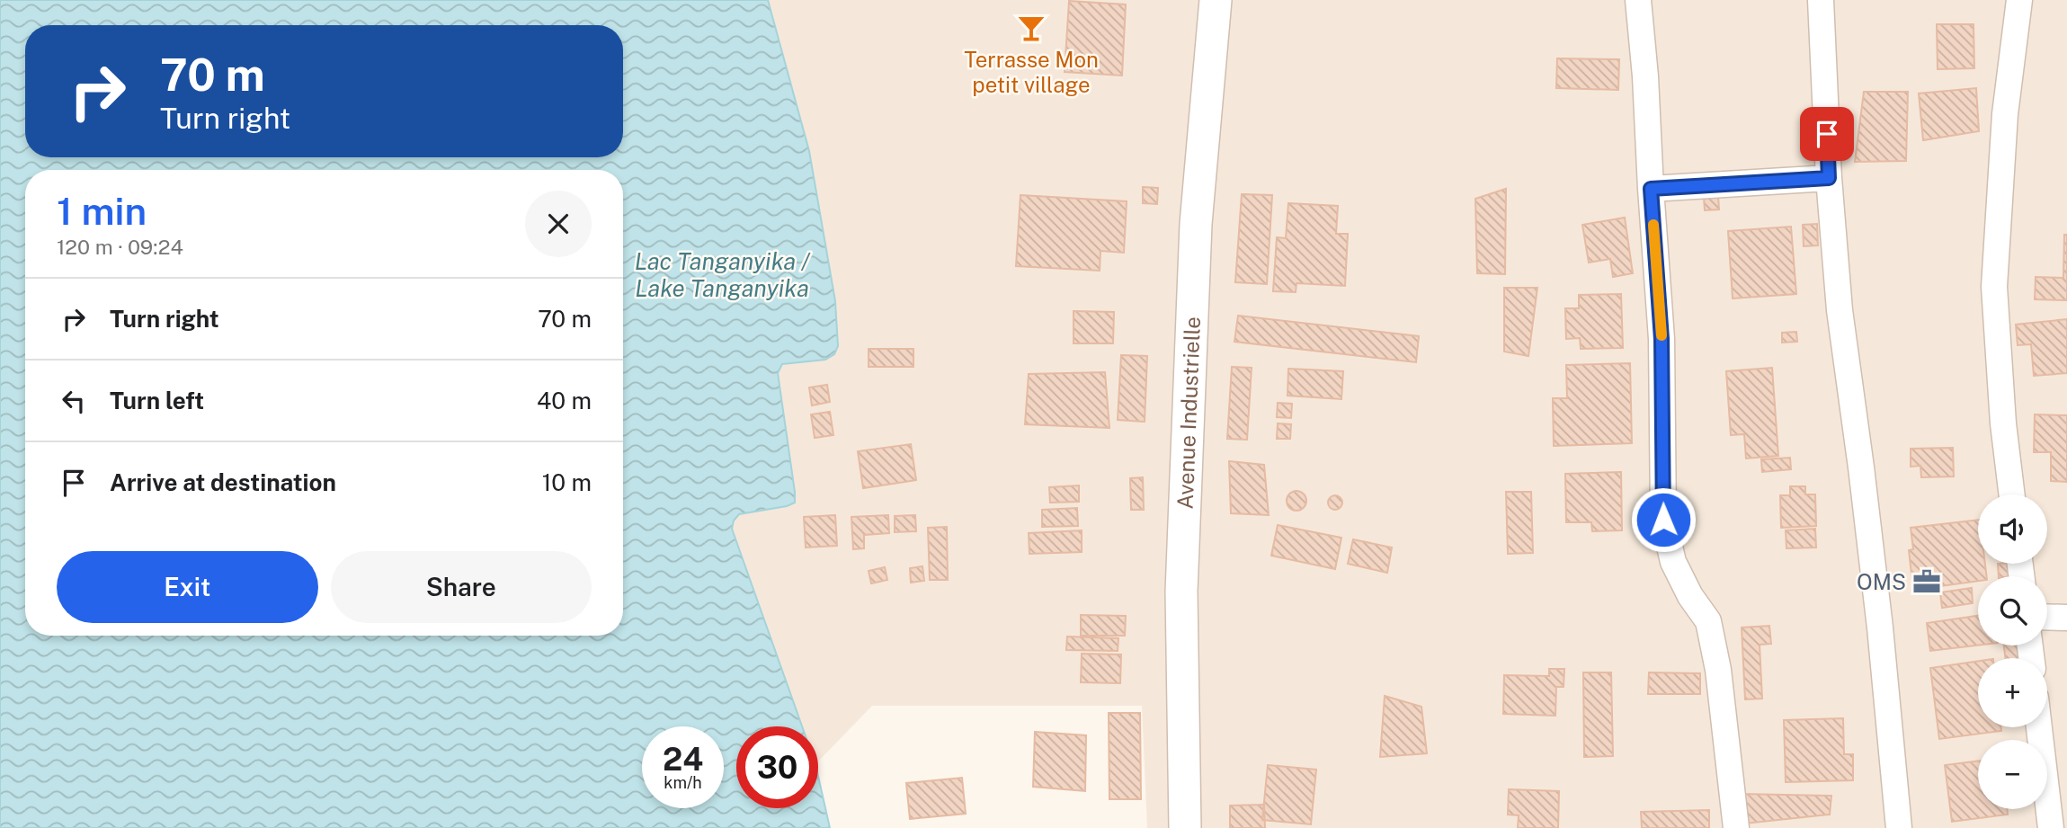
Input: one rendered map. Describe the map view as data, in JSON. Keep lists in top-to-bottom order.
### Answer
{
  "streets": {
    "street": ["Avenue Industrielle"]
  },
  "water": ["Lac Tanganyika / Lake Tanganyika"],
  "places": {
    "bar": ["Terrasse Mon petit village"],
    "office": ["OMS"]
  },
  "page": {
    "turn": ["70 m", "Turn right"],
    "heading": ["1 min", "120 m · 09:24"],
    "list": [
      {
        "name": "Turn right",
        "value": "70 m"
      },
      {
        "name": "Turn left",
        "value": "40 m"
      },
      {
        "name": "Arrive at destination",
        "value": "10 m"
      }
    ],
    "map_buttons": ["+", "−"],
    "buttons": ["Exit", "Share"],
    "speed": "24 km/h",
    "limit": "30"
  }
}
